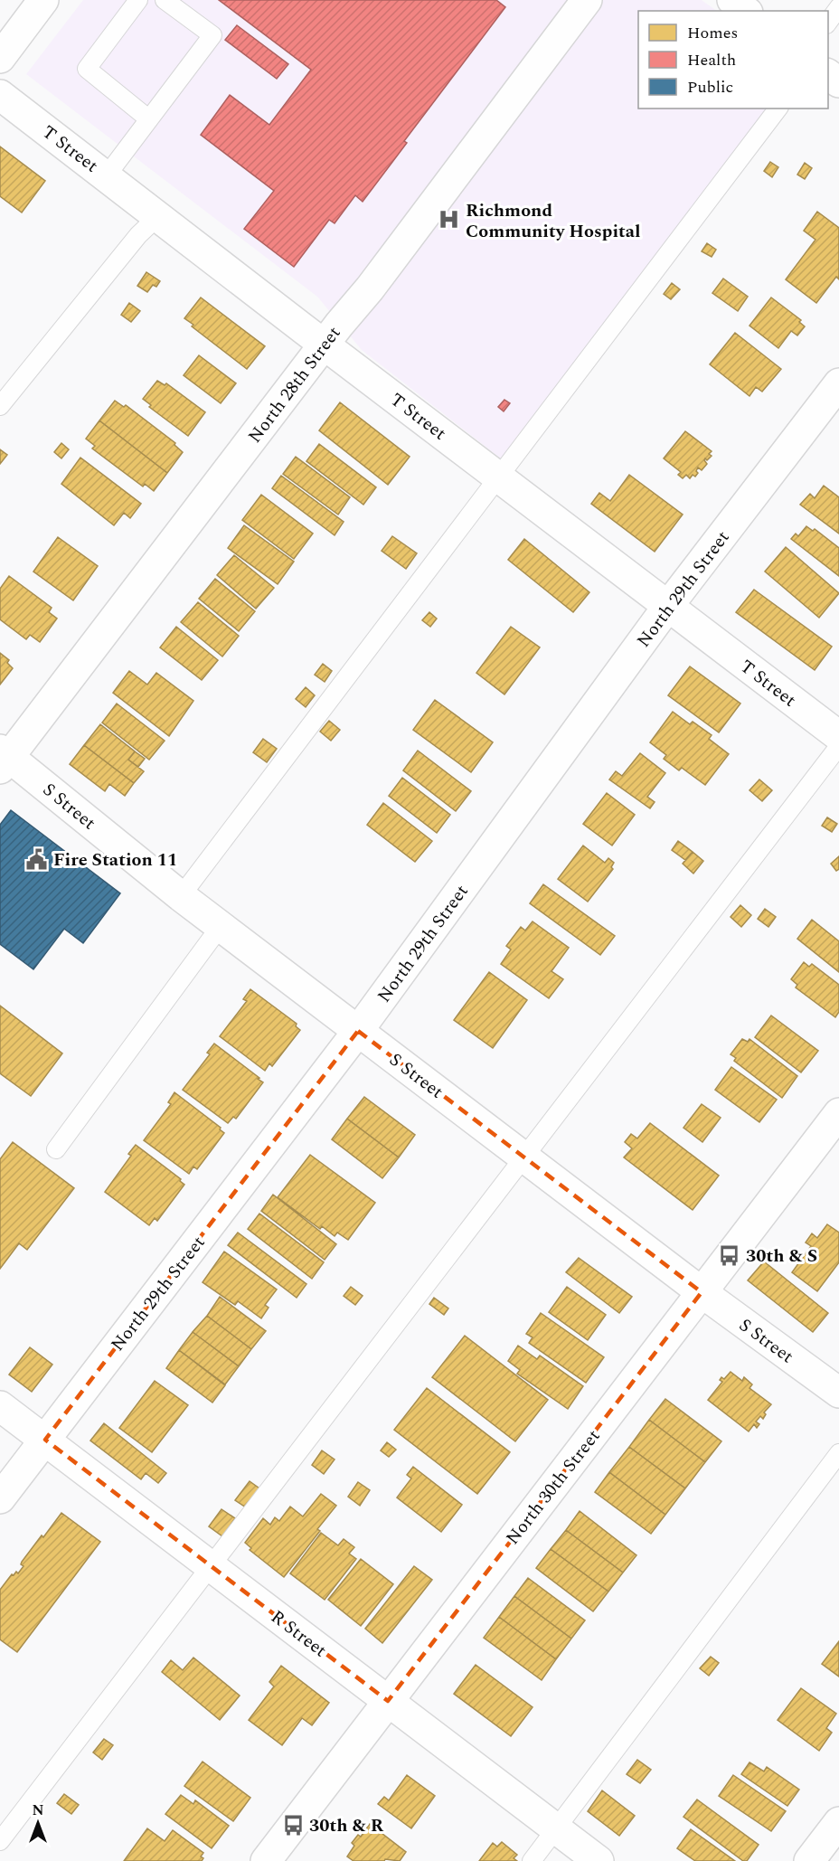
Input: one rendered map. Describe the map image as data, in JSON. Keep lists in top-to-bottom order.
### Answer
{
  "streets": {
    "street": [
      "T Street",
      "North 28th Street",
      "North 29th Street",
      "S Street",
      "North 30th Street",
      "R Street"
    ]
  },
  "crossings": [
    ["T Street", "North 28th Street"],
    ["T Street", "North 29th Street"],
    ["North 28th Street", "S Street"],
    ["North 29th Street", "S Street"],
    ["North 29th Street", "R Street"],
    ["S Street", "North 30th Street"],
    ["North 30th Street", "R Street"]
  ],
  "places": {
    "hospital": ["Richmond Community Hospital"],
    "public building": ["Fire Station 11"],
    "bus stop": ["30th & S", "30th & R"]
  },
  "legend": ["Homes", "Health", "Public"],
  "north": "top"
}
